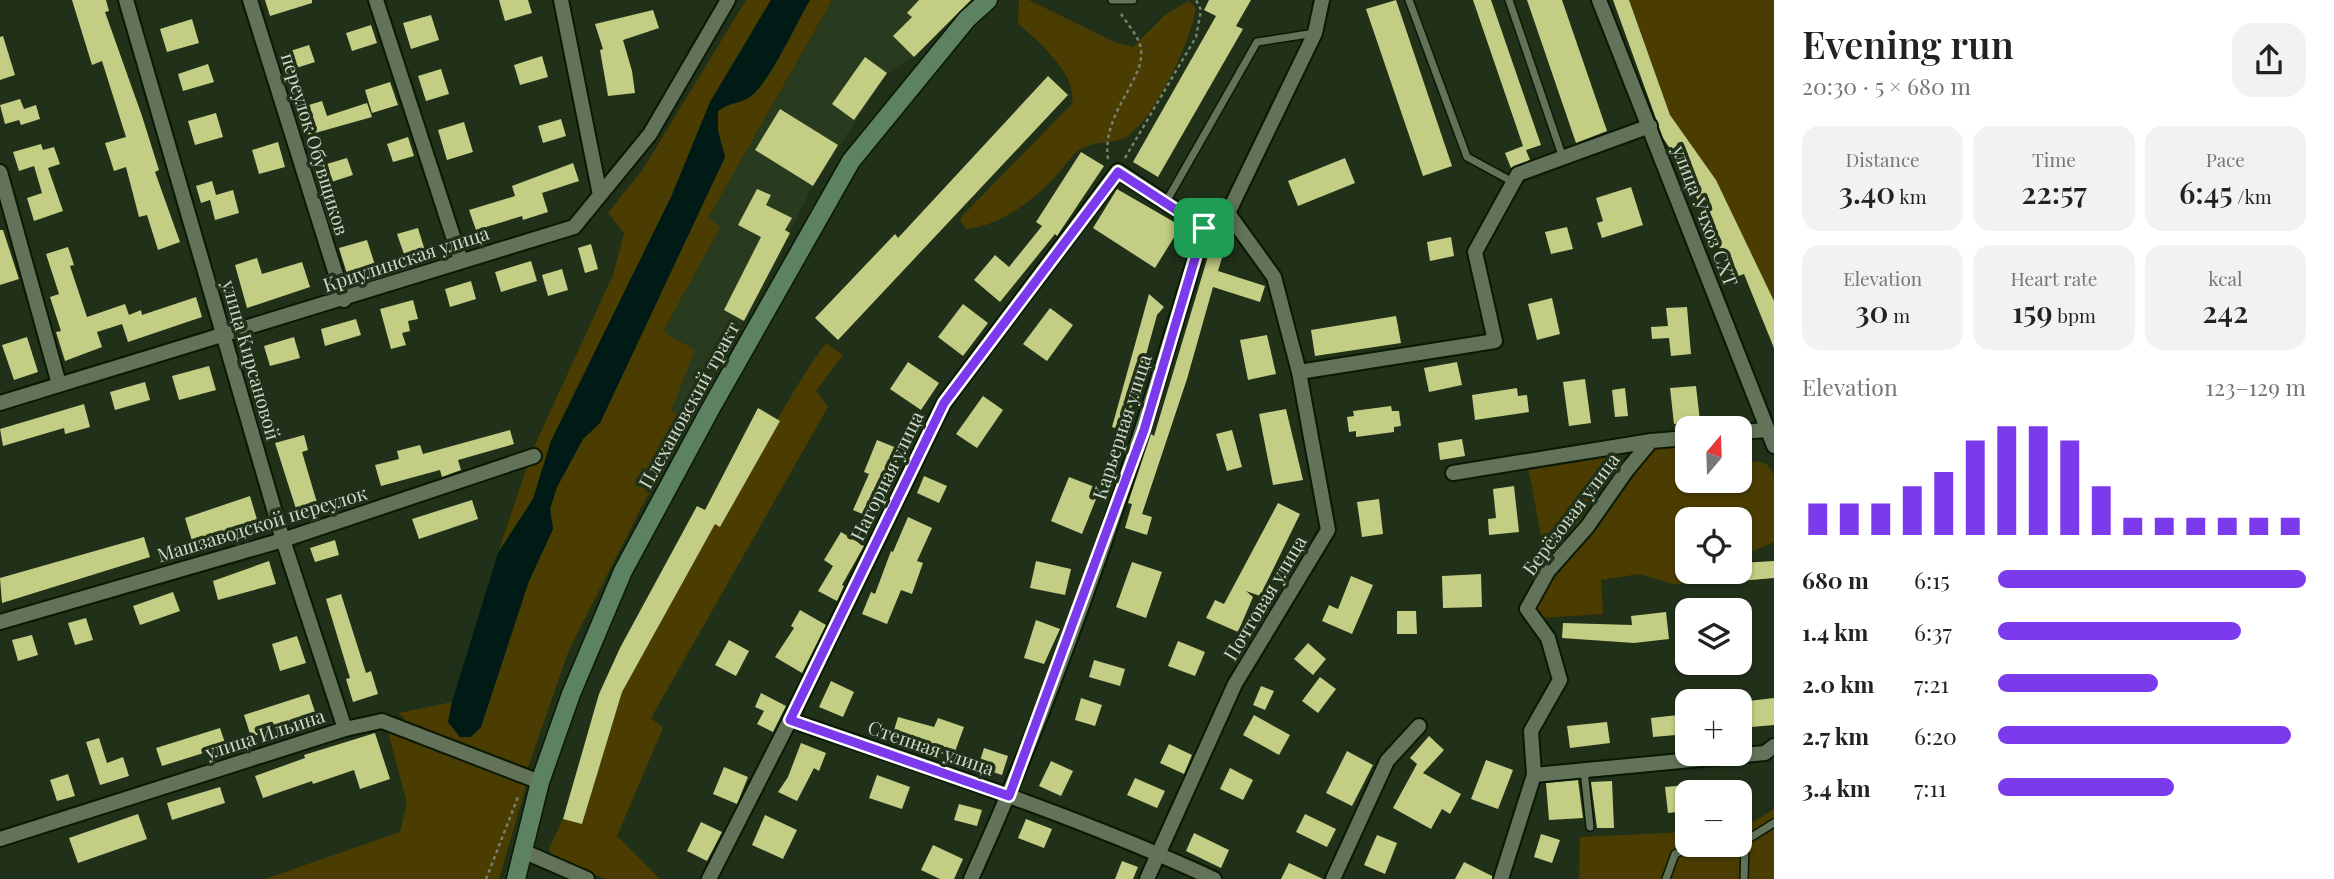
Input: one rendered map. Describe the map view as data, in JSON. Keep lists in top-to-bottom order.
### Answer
{
  "streets": {
    "street": [
      "переулок Обувщиков",
      "улица Учхоз СХТ",
      "Криулинская улица",
      "улица Кирсановой",
      "Плехановский тракт",
      "Карьерная улица",
      "Нагорная улица",
      "Берёзовая улица",
      "Машзаводской переулок",
      "Почтовая улица",
      "улица Ильина",
      "Степная улица"
    ]
  },
  "crossings": [
    ["переулок Обувщиков", "Криулинская улица"],
    ["Криулинская улица", "улица Кирсановой"],
    ["улица Кирсановой", "Машзаводской переулок"],
    ["улица Кирсановой", "улица Ильина"],
    ["Плехановский тракт", "улица Ильина"],
    ["Карьерная улица", "Степная улица"],
    ["Нагорная улица", "Степная улица"],
    ["Почтовая улица", "Степная улица"]
  ],
  "north": "top",
  "page": {
    "heading": ["Evening run", "20:30 · 5 × 680 m"],
    "stats": [
      ["Distance", "3.40 km"],
      ["Time", "22:57"],
      ["Pace", "6:45 /km"],
      ["Elevation", "30 m"],
      ["Heart rate", "159 bpm"],
      ["kcal", "242"]
    ],
    "chart": ["Elevation", "123–129 m"],
    "map_buttons": ["+", "−"],
    "list": [
      {
        "name": "680 m",
        "note": "6:15"
      },
      {
        "name": "1.4 km",
        "note": "6:37"
      },
      {
        "name": "2.0 km",
        "note": "7:21"
      },
      {
        "name": "2.7 km",
        "note": "6:20"
      },
      {
        "name": "3.4 km",
        "note": "7:11"
      }
    ]
  }
}
